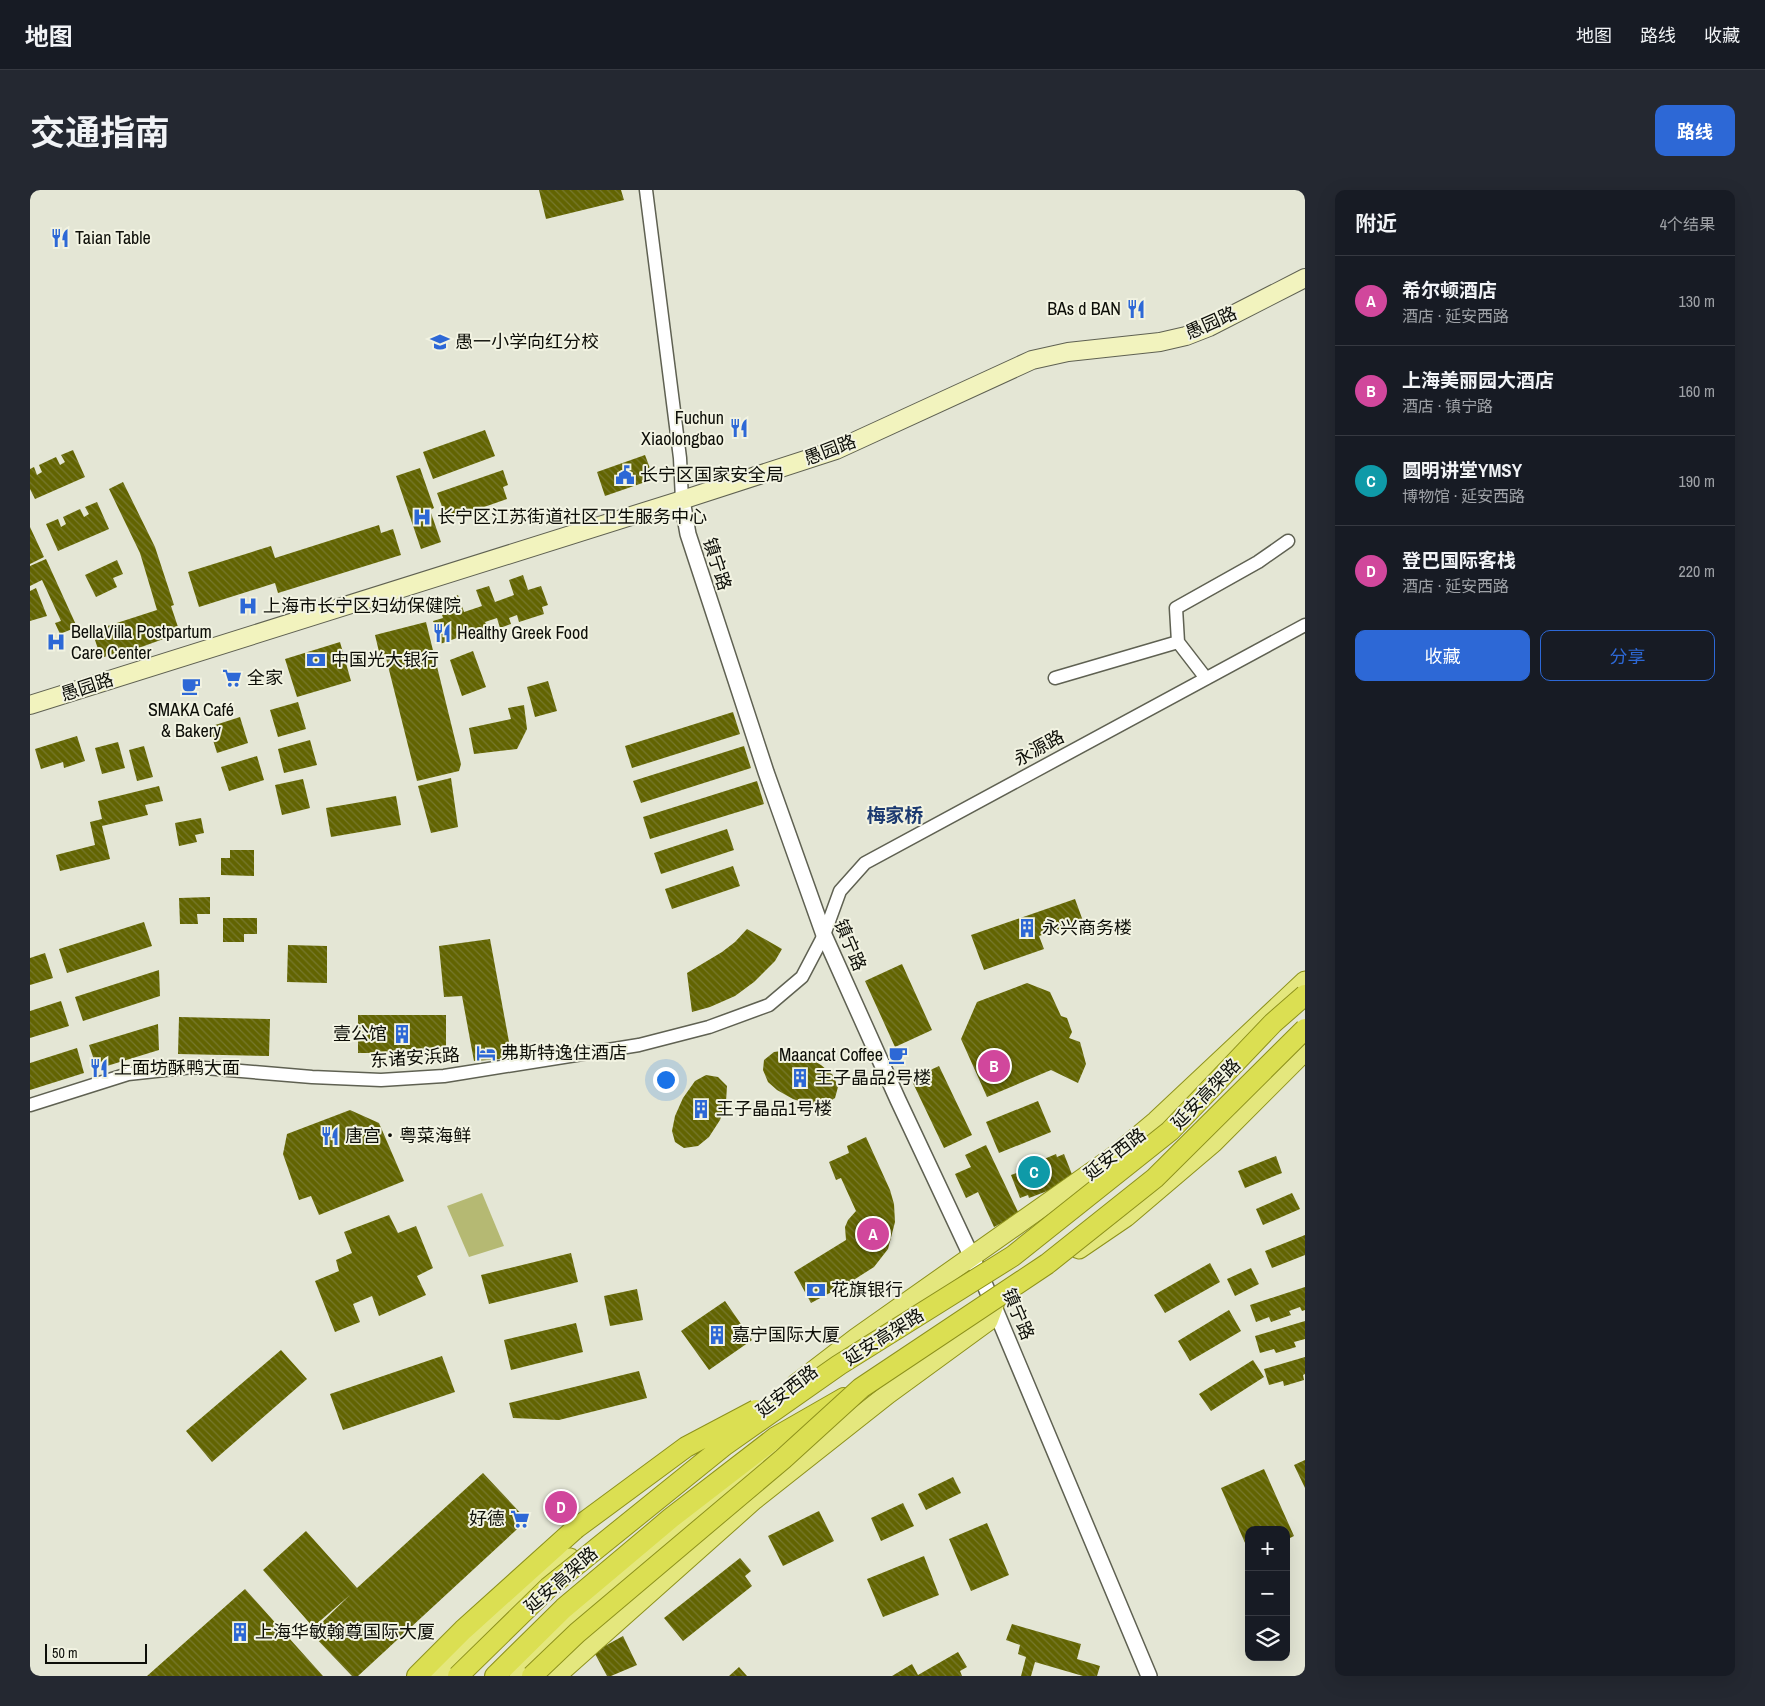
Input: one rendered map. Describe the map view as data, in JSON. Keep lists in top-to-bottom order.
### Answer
{
  "streets": {
    "highway": ["延安高架路"],
    "main road": ["愚园路", "延安西路"],
    "street": ["镇宁路", "永源路", "东诸安浜路"]
  },
  "crossings": [
    ["愚园路", "镇宁路"],
    ["镇宁路", "永源路"],
    ["镇宁路", "东诸安浜路"],
    ["镇宁路", "延安西路"],
    ["永源路", "东诸安浜路"]
  ],
  "districts": ["梅家桥"],
  "places": {
    "restaurant": [
      "Taian Table",
      "BAs d BAN",
      "Fuchun Xiaolongbao",
      "Healthy Greek Food",
      "上面坊酥鸭大面",
      "唐宫・粤菜海鲜"
    ],
    "school or university": ["愚一小学向红分校"],
    "public building": ["长宁区国家安全局"],
    "hospital": ["长宁区江苏街道社区卫生服务中心", "上海市长宁区妇幼保健院", "BellaVilla Postpartum Care Center"],
    "bank": ["中国光大银行", "花旗银行"],
    "supermarket": ["全家", "好德"],
    "cafe": ["SMAKA Café & Bakery", "Maancat Coffee"],
    "building": [
      "永兴商务楼",
      "壹公馆",
      "王子晶品2号楼",
      "王子晶品1号楼",
      "嘉宁国际大厦",
      "上海华敏翰尊国际大厦"
    ],
    "hotel": ["弗斯特逸住酒店"]
  },
  "scale_bar": "50 m",
  "page": {
    "header": "地图",
    "nav": ["地图", "路线", "收藏"],
    "title": "交通指南",
    "buttons": [
      "路线",
      ["收藏", "分享"]
    ],
    "heading": ["附近", "4个结果"],
    "list": [
      {
        "mark": "A",
        "name": "希尔顿酒店",
        "note": "酒店 · 延安西路",
        "value": "130 m"
      },
      {
        "mark": "B",
        "name": "上海美丽园大酒店",
        "note": "酒店 · 镇宁路",
        "value": "160 m"
      },
      {
        "mark": "C",
        "name": "圆明讲堂YMSY",
        "note": "博物馆 · 延安西路",
        "value": "190 m"
      },
      {
        "mark": "D",
        "name": "登巴国际客栈",
        "note": "酒店 · 延安西路",
        "value": "220 m"
      }
    ],
    "pins": [
      "B",
      "C",
      "A",
      "D"
    ],
    "map_buttons": ["+", "−"],
    "scale": "50 m"
  }
}
